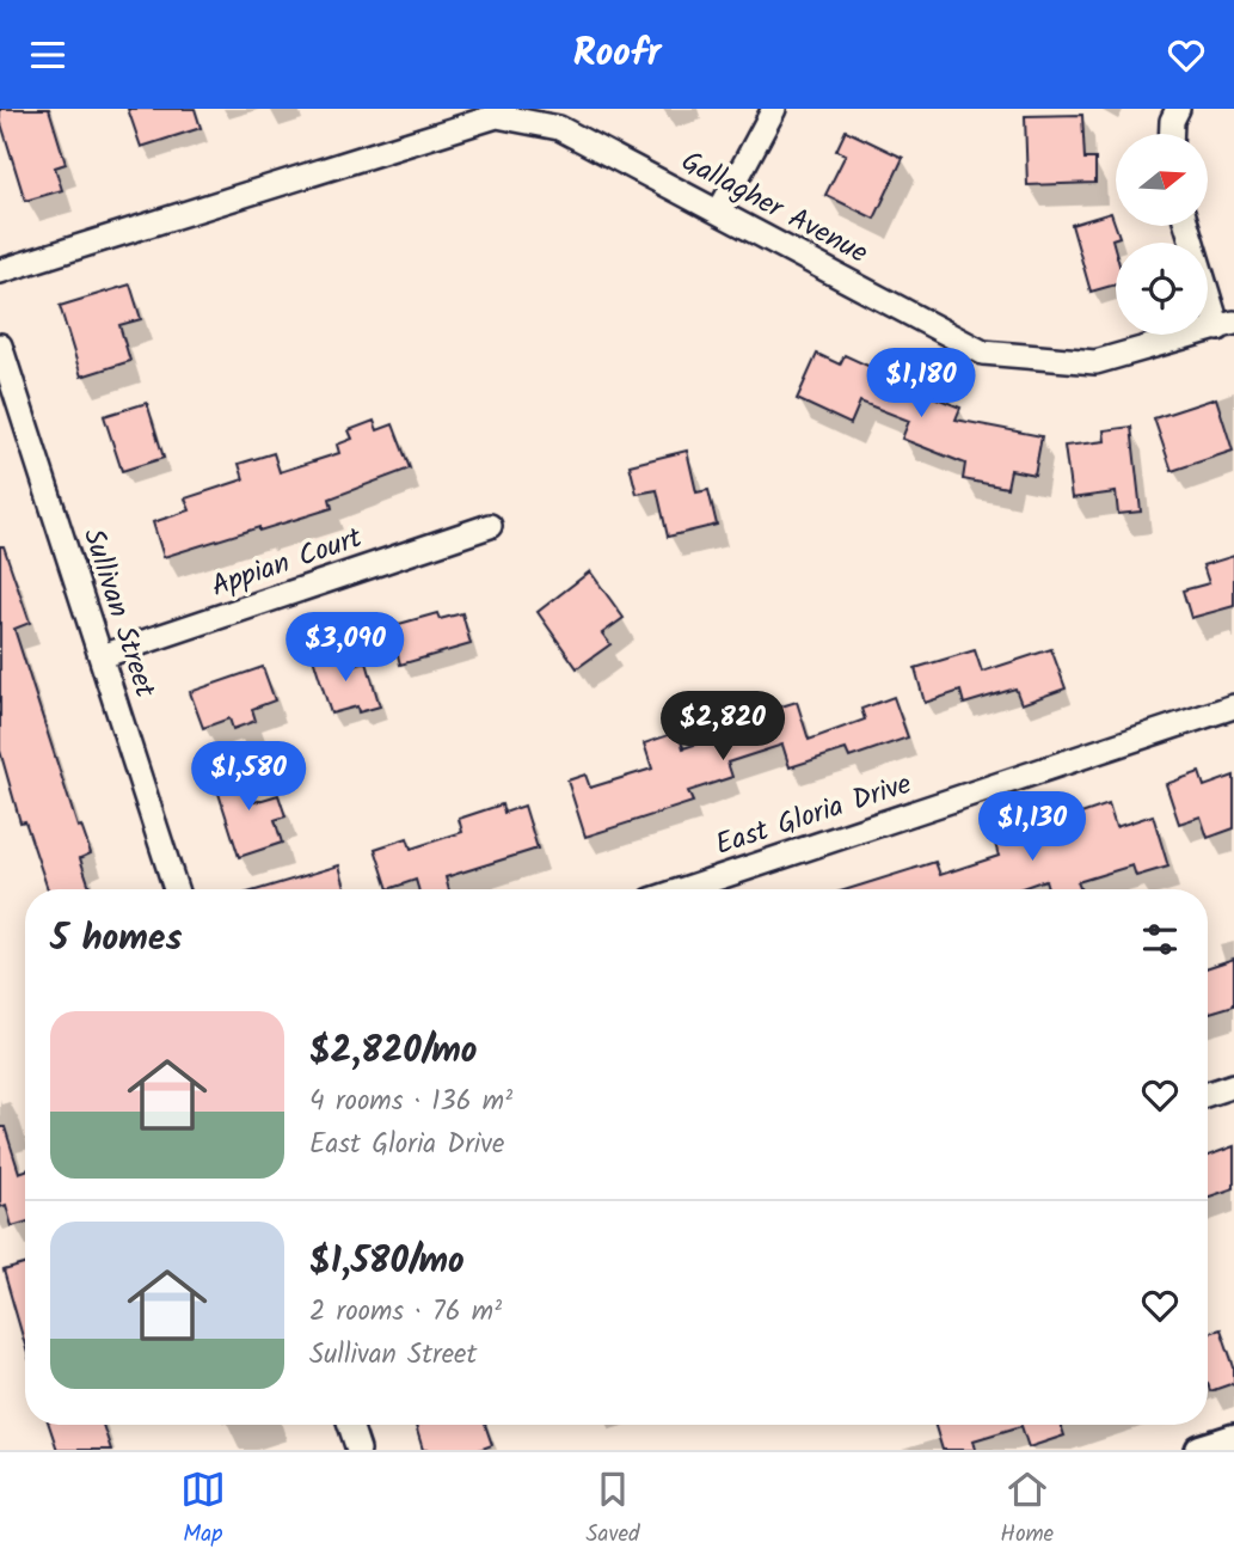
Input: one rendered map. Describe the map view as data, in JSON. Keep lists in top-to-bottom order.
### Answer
{
  "streets": {
    "street": [
      "Gallagher Avenue",
      "Appian Court",
      "Sullivan Street",
      "East Gloria Drive"
    ]
  },
  "crossings": [
    ["Appian Court", "Sullivan Street"]
  ],
  "north": "right",
  "page": {
    "header": "Roofr",
    "price": [
      "$1,180",
      "$3,090",
      "$2,820",
      "$1,580",
      "$1,130"
    ],
    "heading": "5 homes",
    "list": [
      {
        "name": "$2,820/mo",
        "note": "4 rooms · 136 m² · East Gloria Drive"
      },
      {
        "name": "$1,580/mo",
        "note": "2 rooms · 76 m² · Sullivan Street"
      }
    ],
    "tabs": ["Map", "Saved", "Home"]
  }
}
